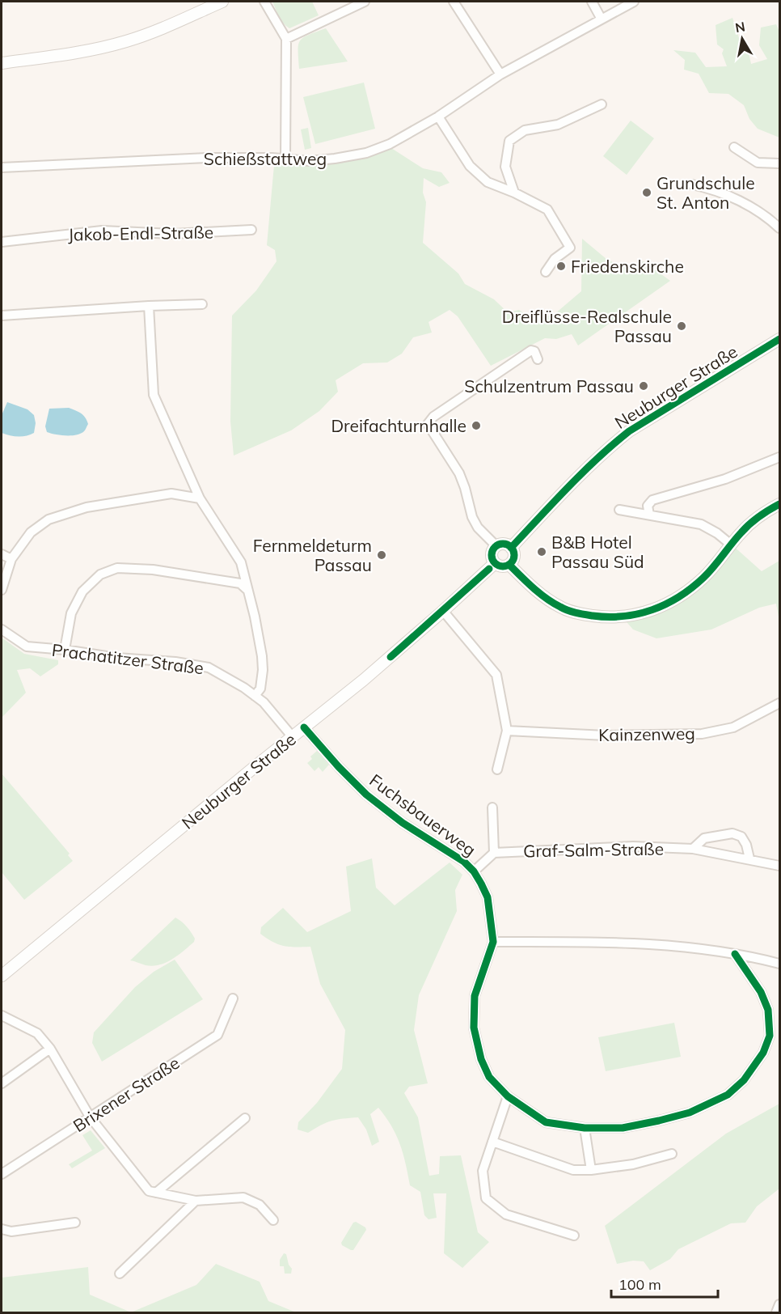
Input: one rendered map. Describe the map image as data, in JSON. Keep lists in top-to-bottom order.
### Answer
{
  "streets": {
    "street": [
      "Schießstattweg",
      "Jakob-Endl-Straße",
      "Neuburger Straße",
      "Prachatitzer Straße",
      "Kainzenweg",
      "Fuchsbauerweg",
      "Graf-Salm-Straße",
      "Brixener Straße"
    ]
  },
  "crossings": [
    ["Neuburger Straße", "Prachatitzer Straße"],
    ["Neuburger Straße", "Fuchsbauerweg"]
  ],
  "places": [
    "Grundschule St. Anton",
    "Friedenskirche",
    "Dreiflüsse-Realschule Passau",
    "Schulzentrum Passau",
    "Dreifachturnhalle",
    "B&B Hotel Passau Süd",
    "Fernmeldeturm Passau"
  ],
  "scale_bar": "100 m",
  "north": "top"
}
